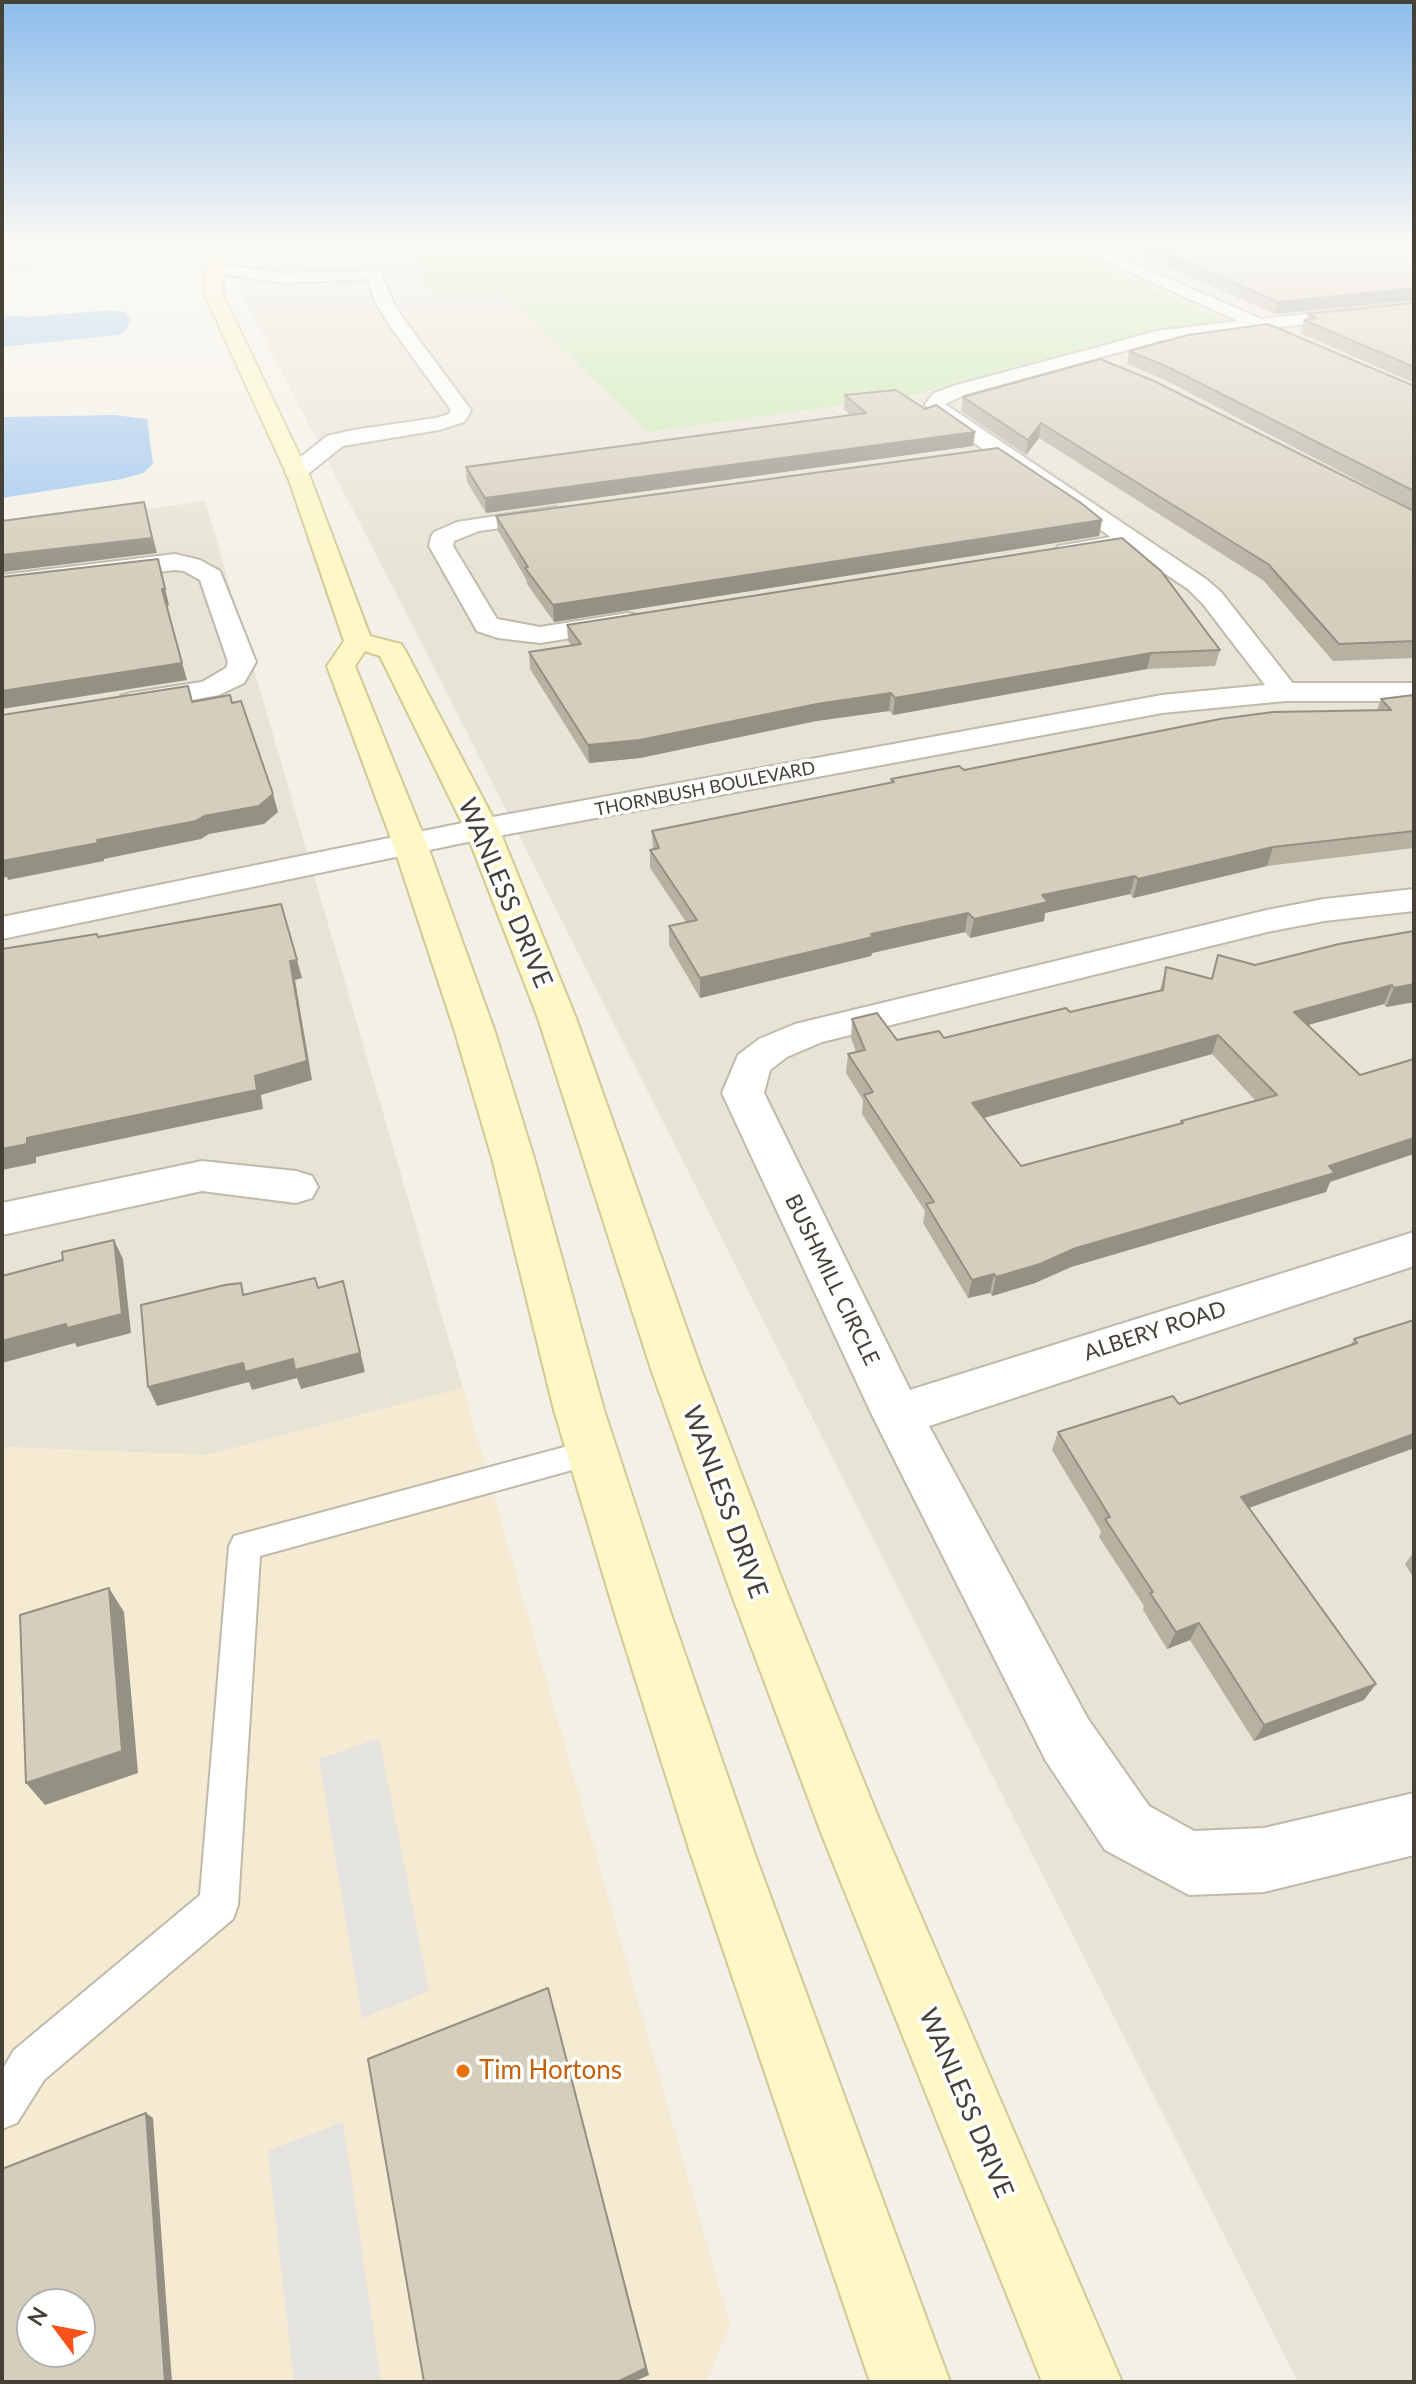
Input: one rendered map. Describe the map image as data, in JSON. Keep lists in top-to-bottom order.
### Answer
{
  "streets": {
    "main road": ["WANLESS DRIVE"],
    "street": ["THORNBUSH BOULEVARD", "BUSHMILL CIRCLE", "ALBERY ROAD"]
  },
  "crossings": [
    ["THORNBUSH BOULEVARD", "WANLESS DRIVE"],
    ["BUSHMILL CIRCLE", "ALBERY ROAD"]
  ],
  "places": ["Tim Hortons"],
  "north": "top left"
}
